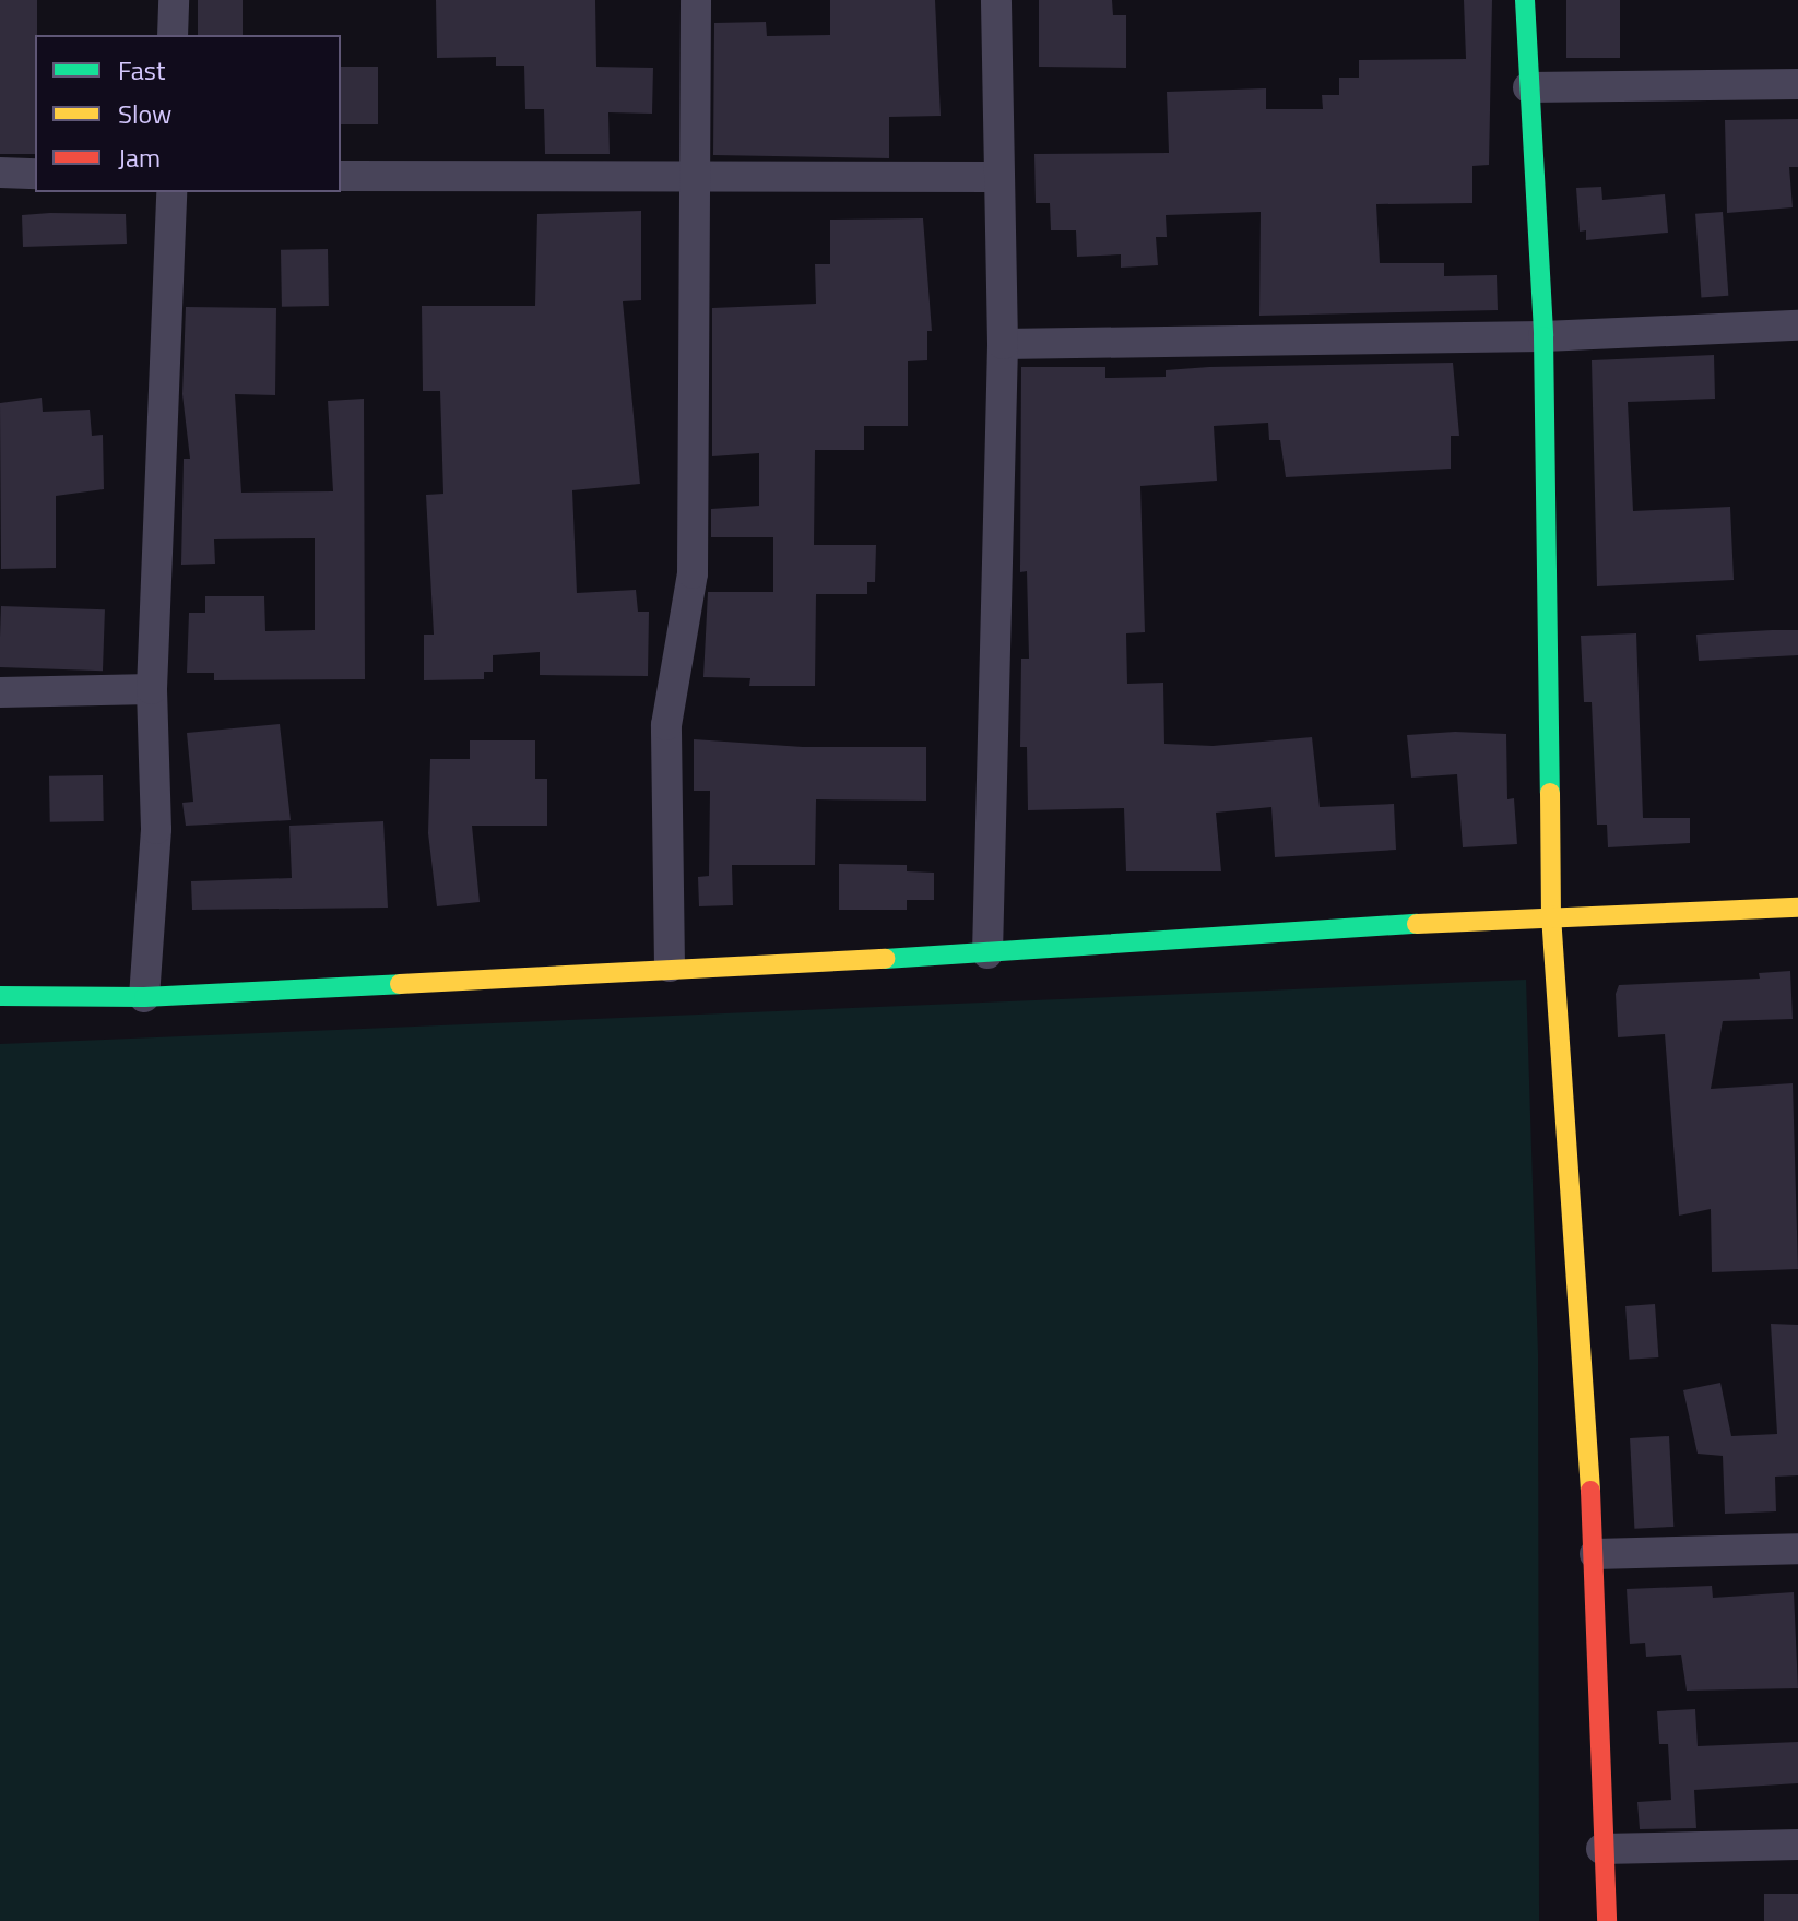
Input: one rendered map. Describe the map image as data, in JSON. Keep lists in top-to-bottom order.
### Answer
{
  "legend": ["Fast", "Slow", "Jam"]
}
